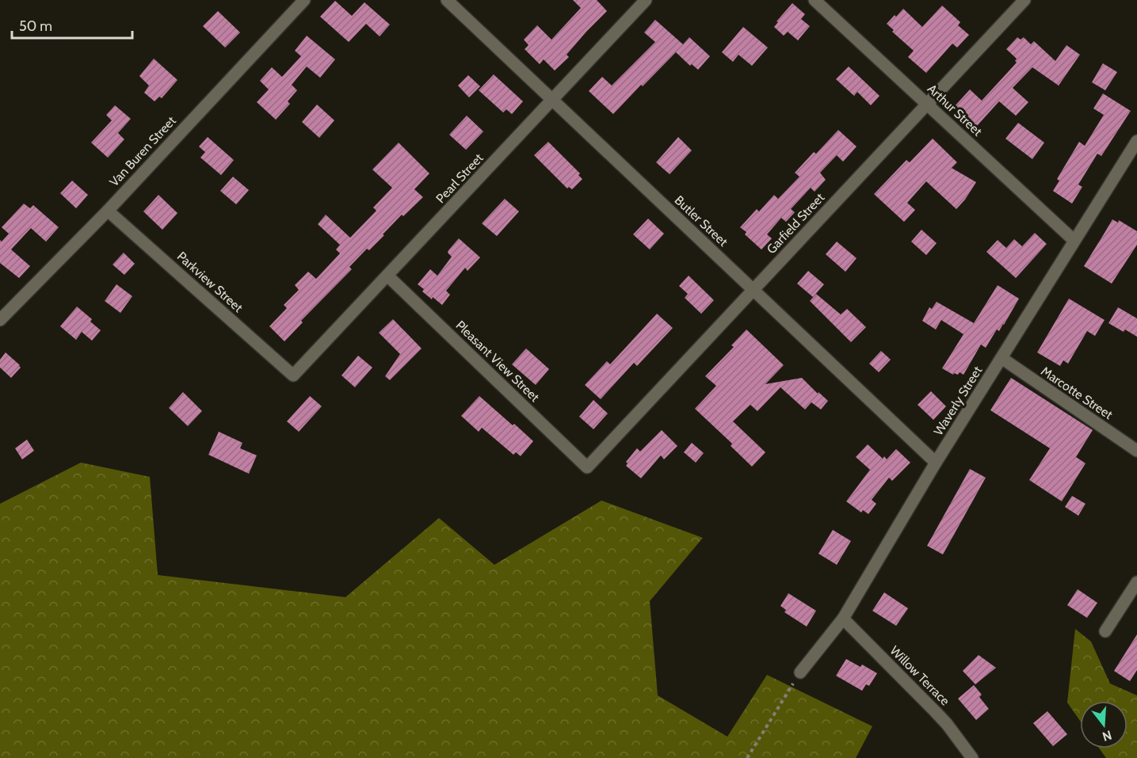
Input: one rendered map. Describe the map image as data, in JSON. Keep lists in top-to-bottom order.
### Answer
{
  "streets": {
    "street": [
      "Arthur Street",
      "Van Buren Street",
      "Pearl Street",
      "Butler Street",
      "Garfield Street",
      "Parkview Street",
      "Pleasant View Street",
      "Marcotte Street",
      "Waverly Street",
      "Willow Terrace"
    ]
  },
  "crossings": [
    ["Arthur Street", "Garfield Street"],
    ["Arthur Street", "Waverly Street"],
    ["Van Buren Street", "Parkview Street"],
    ["Pearl Street", "Butler Street"],
    ["Pearl Street", "Parkview Street"],
    ["Pearl Street", "Pleasant View Street"],
    ["Butler Street", "Garfield Street"],
    ["Butler Street", "Waverly Street"],
    ["Garfield Street", "Pleasant View Street"],
    ["Marcotte Street", "Waverly Street"],
    ["Waverly Street", "Willow Terrace"]
  ],
  "scale_bar": "50 m",
  "north": "bottom"
}
